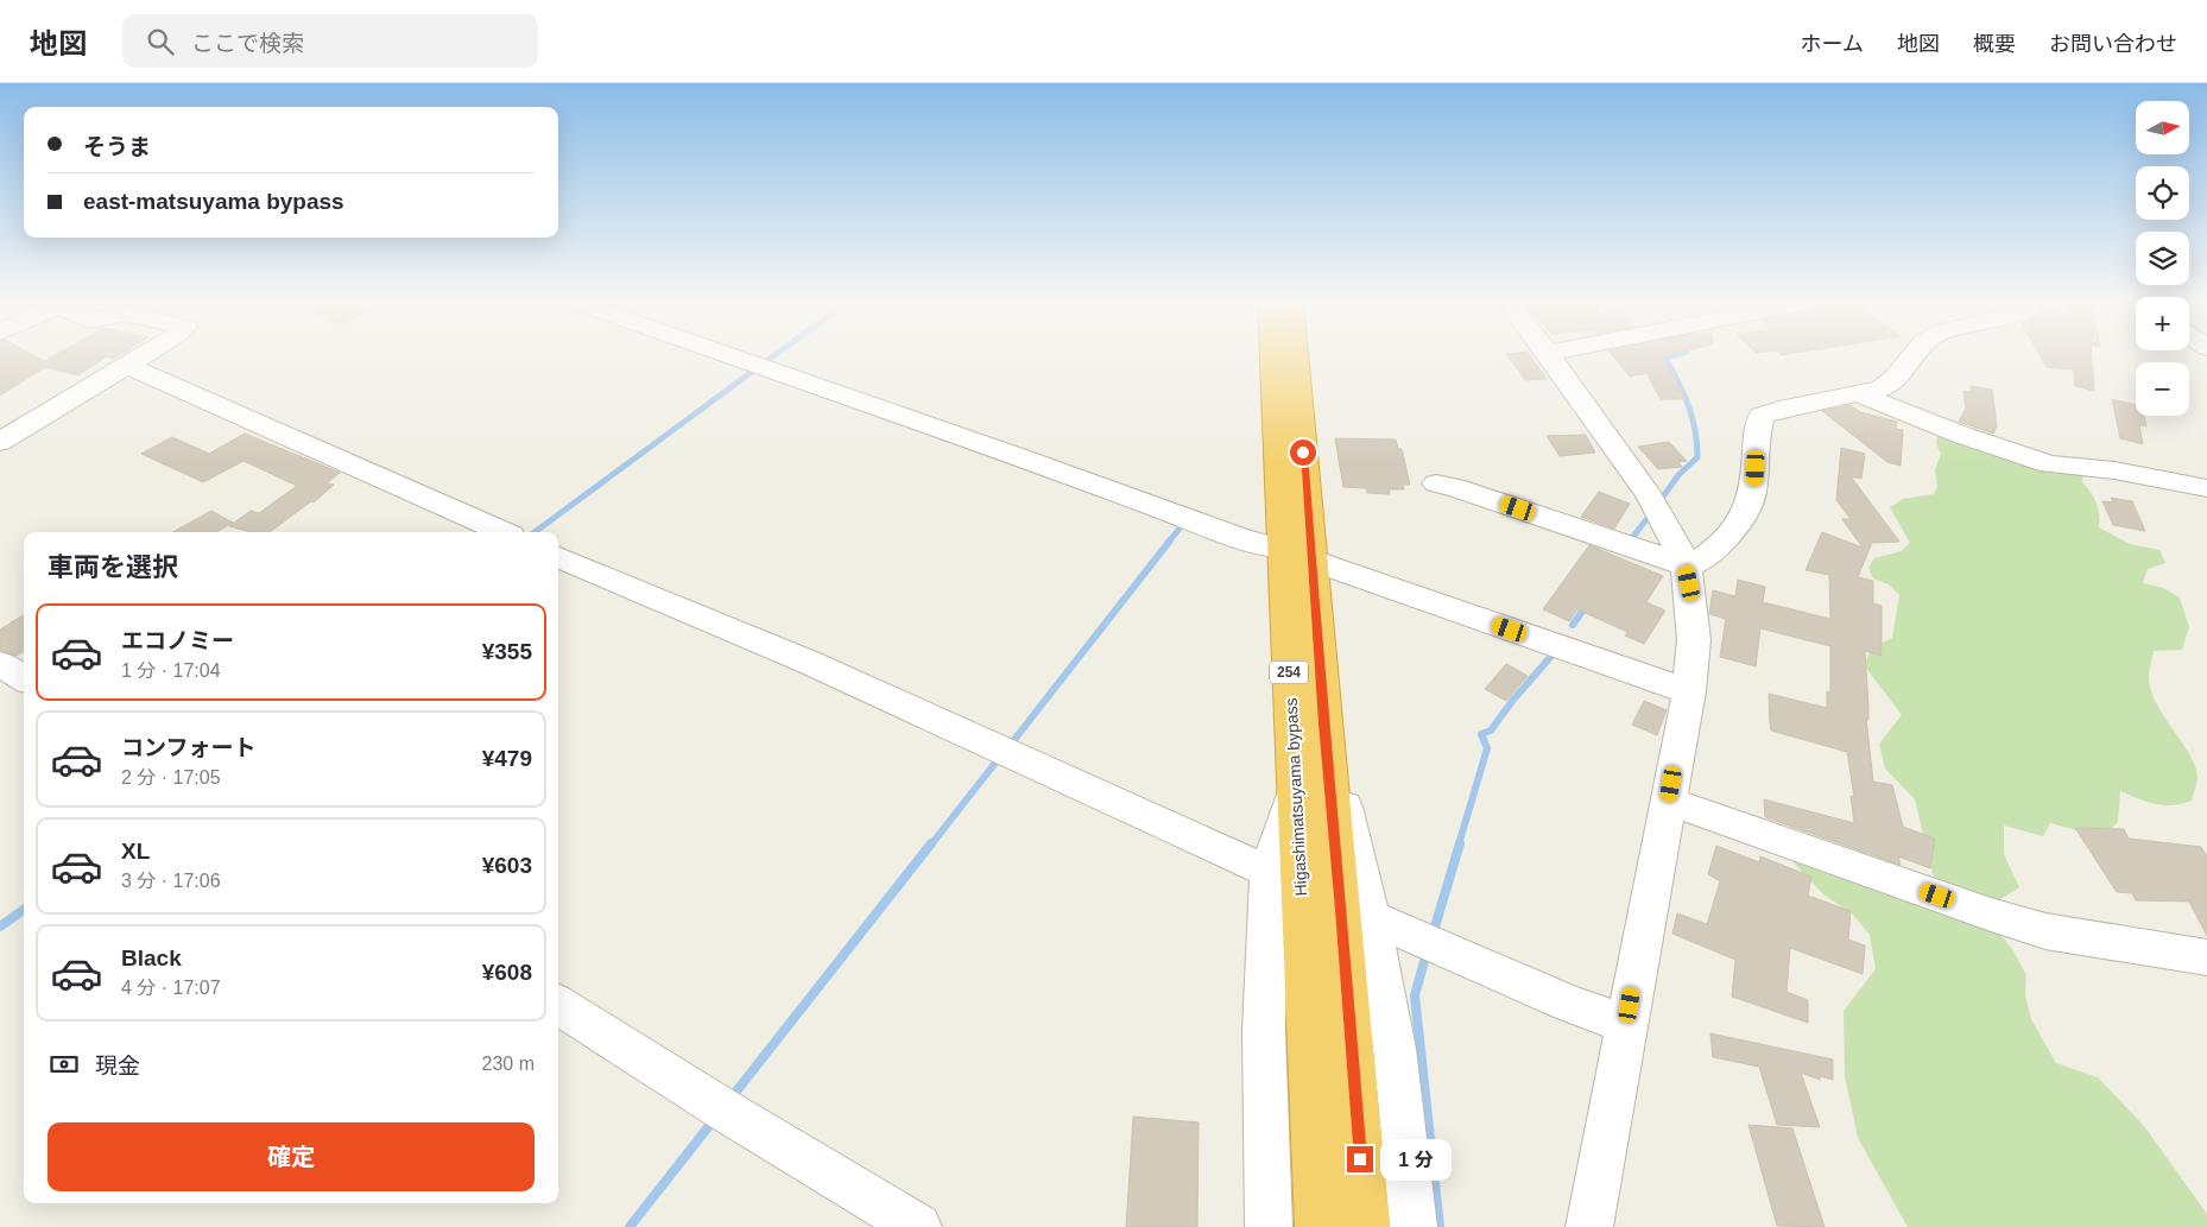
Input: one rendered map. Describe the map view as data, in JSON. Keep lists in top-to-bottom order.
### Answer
{
  "streets": {
    "highway": ["254", "Higashimatsuyama bypass"]
  },
  "crossings": [
    ["254", "Higashimatsuyama bypass"]
  ],
  "north": "right",
  "page": {
    "header": "地図",
    "search": "ここで検索",
    "nav": [
      "ホーム",
      "地図",
      "概要",
      "お問い合わせ"
    ],
    "map_buttons": ["+", "−"],
    "banner": ["そうま", "east-matsuyama bypass"],
    "heading": "車両を選択",
    "list": [
      {
        "name": "エコノミー",
        "note": "1 分 · 17:04",
        "value": "¥355"
      },
      {
        "name": "コンフォート",
        "note": "2 分 · 17:05",
        "value": "¥479"
      },
      {
        "name": "XL",
        "note": "3 分 · 17:06",
        "value": "¥603"
      },
      {
        "name": "Black",
        "note": "4 分 · 17:07",
        "value": "¥608"
      }
    ],
    "pay": ["現金", "230 m"],
    "buttons": "確定",
    "bubble": "1 分"
  }
}
